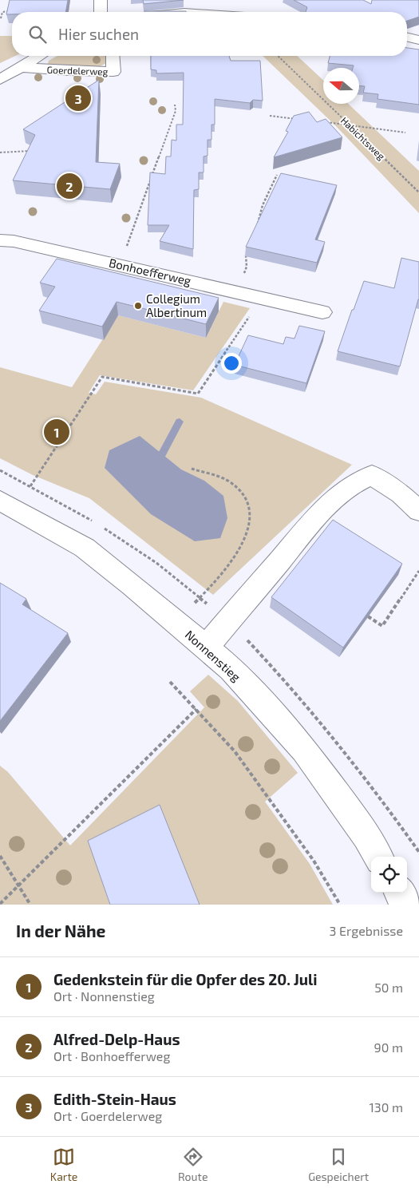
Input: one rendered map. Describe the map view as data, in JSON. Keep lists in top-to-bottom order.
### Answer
{
  "streets": {
    "street": ["Goerdelerweg", "Bonhoefferweg", "Nonnenstieg"],
    "path": ["Habichtsweg"]
  },
  "places": ["Collegium Albertinum"],
  "north": "left",
  "page": {
    "search": "Hier suchen",
    "pins": ["3", "2", "1"],
    "heading": ["In der Nähe", "3 Ergebnisse"],
    "list": [
      {
        "mark": "1",
        "name": "Gedenkstein für die Opfer des 20. Juli",
        "note": "Ort · Nonnenstieg",
        "value": "50 m"
      },
      {
        "mark": "2",
        "name": "Alfred-Delp-Haus",
        "note": "Ort · Bonhoefferweg",
        "value": "90 m"
      },
      {
        "mark": "3",
        "name": "Edith-Stein-Haus",
        "note": "Ort · Goerdelerweg",
        "value": "130 m"
      }
    ],
    "nav": ["Karte", "Route", "Gespeichert"]
  }
}
